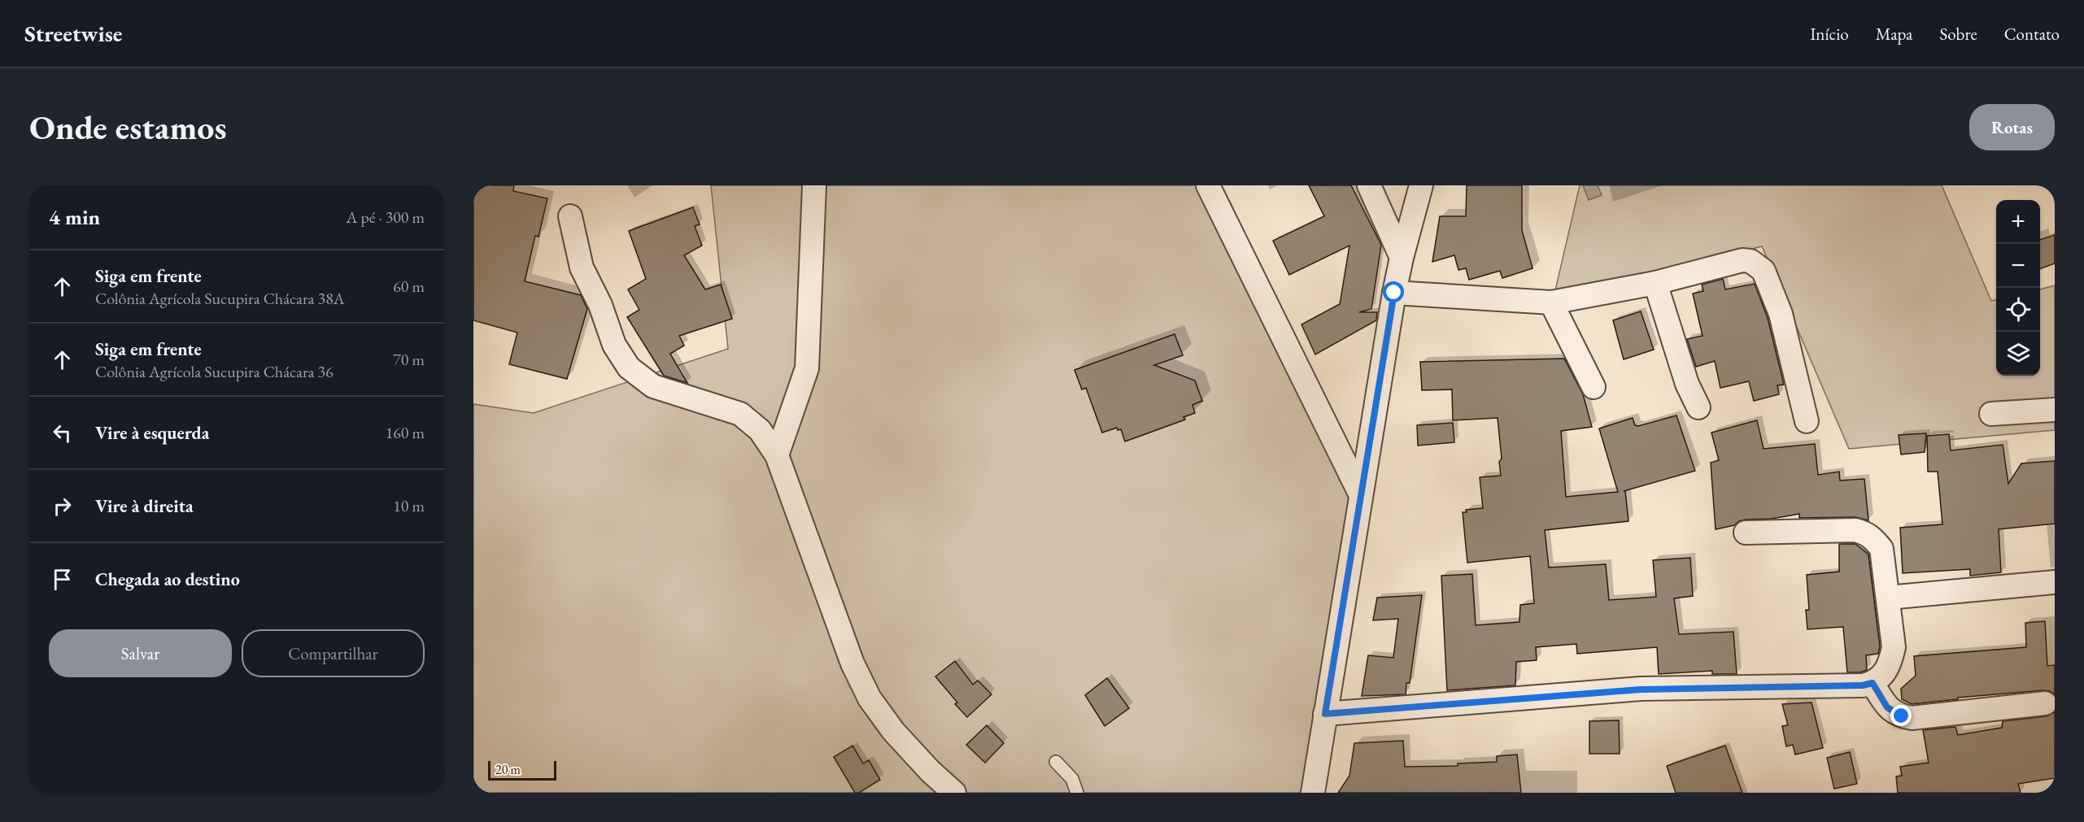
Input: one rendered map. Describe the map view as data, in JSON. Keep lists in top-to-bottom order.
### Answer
{
  "scale_bar": "20 m",
  "page": {
    "header": "Streetwise",
    "nav": [
      "Início",
      "Mapa",
      "Sobre",
      "Contato"
    ],
    "buttons": [
      "Rotas",
      ["Salvar", "Compartilhar"]
    ],
    "title": "Onde estamos",
    "heading": ["4 min", "A pé · 300 m"],
    "map_buttons": ["+", "−"],
    "list": [
      ["Siga em frente", "Colônia Agrícola Sucupira Chácara 38A", "60 m"],
      ["Siga em frente", "Colônia Agrícola Sucupira Chácara 36", "70 m"],
      ["Vire à esquerda", "160 m"],
      ["Vire à direita", "10 m"],
      "Chegada ao destino"
    ],
    "scale": "20 m"
  }
}
